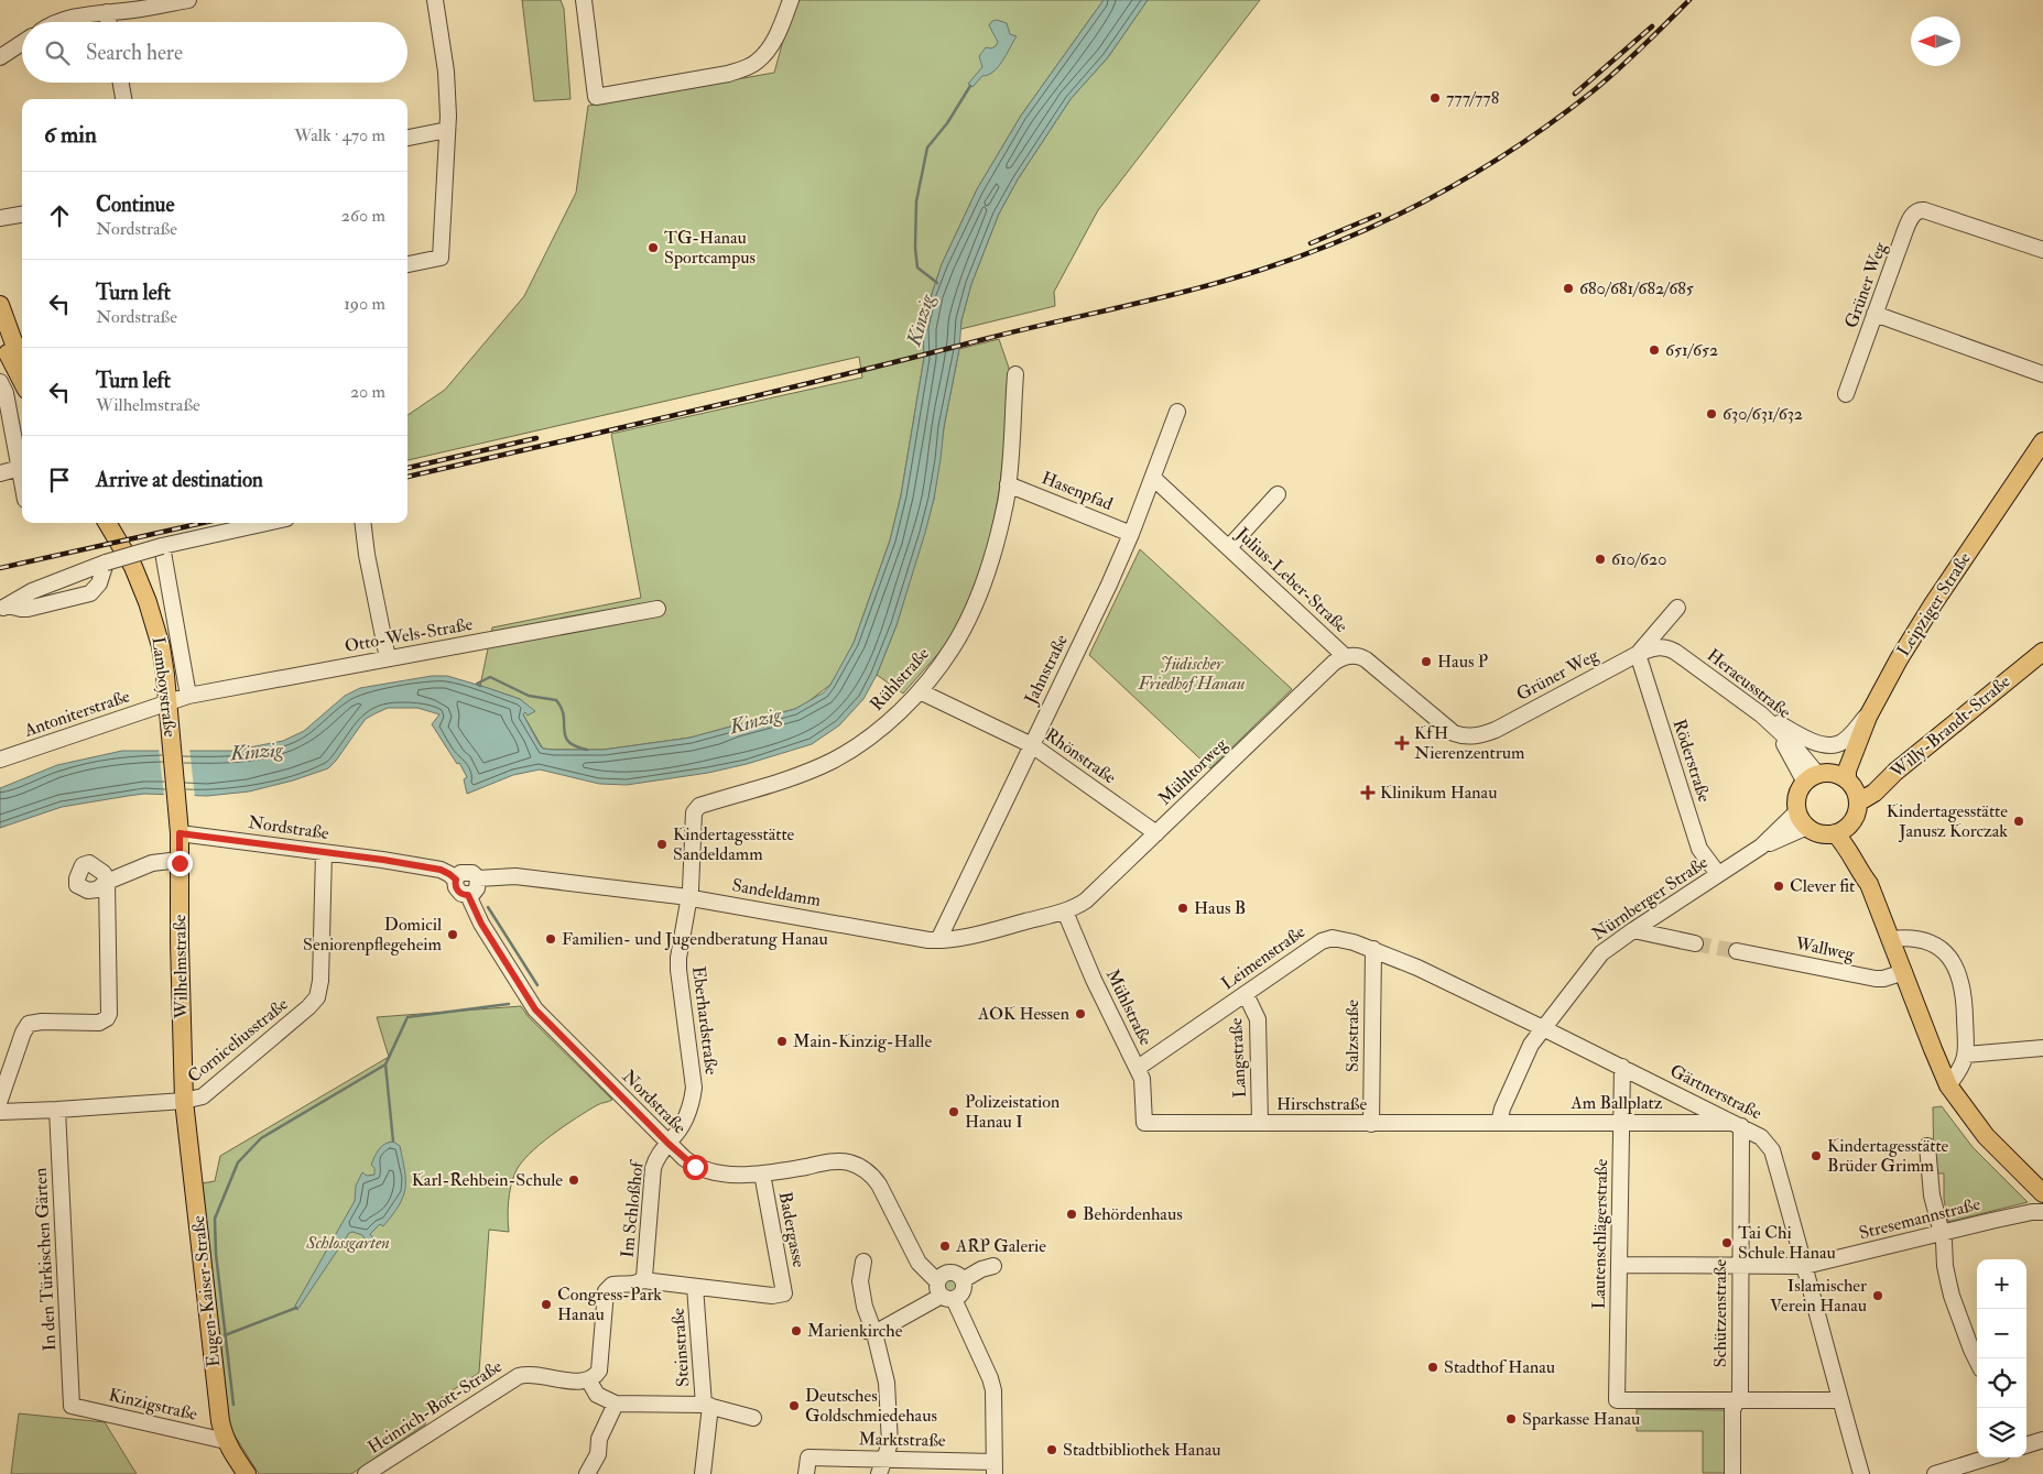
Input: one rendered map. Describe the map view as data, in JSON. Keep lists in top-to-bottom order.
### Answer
{
  "streets": {
    "main road": [
      "Leipziger Straße",
      "Lamboystraße",
      "Willy-Brandt-Straße",
      "Wilhelmstraße",
      "Eugen-Kaiser-Straße"
    ],
    "street": [
      "Grüner Weg",
      "Hasenpfad",
      "Julius-Leber-Straße",
      "Otto-Wels-Straße",
      "Jahnstraße",
      "Rühlstraße",
      "Heraeusstraße",
      "Antoniterstraße",
      "Rhönstraße",
      "Röderstraße",
      "Mühltorweg",
      "Nordstraße",
      "Sandeldamm",
      "Nürnberger Straße",
      "Wallweg",
      "Leimenstraße",
      "Mühlstraße",
      "Eberhardstraße",
      "Salzstraße",
      "Corniceliusstraße",
      "Langstraße",
      "Gärtnerstraße",
      "Am Ballplatz",
      "Hirschstraße",
      "Im Schloßhof",
      "Stresemannstraße",
      "Badergasse",
      "Lautenschlägerstraße",
      "In den Türkischen Gärten",
      "Schützenstraße",
      "Steinstraße",
      "Kinzigstraße",
      "Heinrich-Bott-Straße",
      "Marktstraße"
    ]
  },
  "crossings": [
    ["Grüner Weg", "Julius-Leber-Straße"],
    ["Grüner Weg", "Heraeusstraße"],
    ["Grüner Weg", "Röderstraße"],
    ["Hasenpfad", "Jahnstraße"],
    ["Hasenpfad", "Rühlstraße"],
    ["Julius-Leber-Straße", "Jahnstraße"],
    ["Julius-Leber-Straße", "Mühltorweg"],
    ["Leipziger Straße", "Heraeusstraße"],
    ["Leipziger Straße", "Willy-Brandt-Straße"],
    ["Leipziger Straße", "Nürnberger Straße"],
    ["Otto-Wels-Straße", "Lamboystraße"],
    ["Otto-Wels-Straße", "Antoniterstraße"],
    ["Jahnstraße", "Rhönstraße"],
    ["Jahnstraße", "Sandeldamm"],
    ["Rühlstraße", "Rhönstraße"],
    ["Rühlstraße", "Sandeldamm"],
    ["Rühlstraße", "Eberhardstraße"],
    ["Heraeusstraße", "Willy-Brandt-Straße"],
    ["Heraeusstraße", "Nürnberger Straße"],
    ["Lamboystraße", "Antoniterstraße"],
    ["Lamboystraße", "Nordstraße"],
    ["Lamboystraße", "Wilhelmstraße"],
    ["Willy-Brandt-Straße", "Nürnberger Straße"],
    ["Rhönstraße", "Mühltorweg"],
    ["Röderstraße", "Nürnberger Straße"],
    ["Mühltorweg", "Sandeldamm"],
    ["Mühltorweg", "Mühlstraße"],
    ["Nordstraße", "Sandeldamm"],
    ["Nordstraße", "Wilhelmstraße"],
    ["Nordstraße", "Eberhardstraße"],
    ["Nordstraße", "Corniceliusstraße"],
    ["Nordstraße", "Im Schloßhof"],
    ["Nordstraße", "Badergasse"],
    ["Sandeldamm", "Mühlstraße"],
    ["Sandeldamm", "Eberhardstraße"],
    ["Nürnberger Straße", "Leimenstraße"],
    ["Nürnberger Straße", "Gärtnerstraße"],
    ["Nürnberger Straße", "Am Ballplatz"],
    ["Nürnberger Straße", "Hirschstraße"],
    ["Leimenstraße", "Mühlstraße"],
    ["Leimenstraße", "Salzstraße"],
    ["Leimenstraße", "Langstraße"],
    ["Leimenstraße", "Gärtnerstraße"],
    ["Wilhelmstraße", "Corniceliusstraße"],
    ["Wilhelmstraße", "Eugen-Kaiser-Straße"],
    ["Mühlstraße", "Hirschstraße"],
    ["Eberhardstraße", "Im Schloßhof"],
    ["Salzstraße", "Hirschstraße"],
    ["Corniceliusstraße", "In den Türkischen Gärten"],
    ["Corniceliusstraße", "Eugen-Kaiser-Straße"],
    ["Langstraße", "Hirschstraße"],
    ["Gärtnerstraße", "Am Ballplatz"],
    ["Gärtnerstraße", "Stresemannstraße"],
    ["Gärtnerstraße", "Lautenschlägerstraße"],
    ["Gärtnerstraße", "Schützenstraße"],
    ["Am Ballplatz", "Hirschstraße"],
    ["Am Ballplatz", "Lautenschlägerstraße"],
    ["Am Ballplatz", "Schützenstraße"],
    ["Im Schloßhof", "Heinrich-Bott-Straße"],
    ["Stresemannstraße", "Lautenschlägerstraße"],
    ["Stresemannstraße", "Schützenstraße"],
    ["Badergasse", "Steinstraße"],
    ["Lautenschlägerstraße", "Schützenstraße"],
    ["In den Türkischen Gärten", "Kinzigstraße"],
    ["Eugen-Kaiser-Straße", "Kinzigstraße"]
  ],
  "water": ["Kinzig"],
  "parks": ["Jüdischer Friedhof Hanau", "Schlossgarten"],
  "places": {
    "other": [
      "777/778",
      "TG-Hanau Sportcampus",
      "680/681/682/685",
      "651/652",
      "630/631/632",
      "610/620",
      "Haus P",
      "Kindertagesstätte Janusz Korczak",
      "Kindertagesstätte Sandeldamm",
      "Clever fit",
      "Haus B",
      "Domicil Seniorenpflegeheim",
      "Familien- und Jugendberatung Hanau",
      "AOK Hessen",
      "Main-Kinzig-Halle",
      "Polizeistation Hanau I",
      "Kindertagesstätte Brüder Grimm",
      "Karl-Rehbein-Schule",
      "Behördenhaus",
      "Tai Chi Schule Hanau",
      "ARP Galerie",
      "Islamischer Verein Hanau",
      "Congress-Park Hanau",
      "Marienkirche",
      "Stadthof Hanau",
      "Deutsches Goldschmiedehaus",
      "Sparkasse Hanau",
      "Stadtbibliothek Hanau"
    ],
    "health": ["KfH Nierenzentrum", "Klinikum Hanau"]
  },
  "north": "left",
  "page": {
    "search": "Search here",
    "heading": ["6 min", "Walk · 470 m"],
    "list": [
      ["Continue", "Nordstraße", "260 m"],
      ["Turn left", "Nordstraße", "190 m"],
      ["Turn left", "Wilhelmstraße", "20 m"],
      "Arrive at destination"
    ],
    "map_buttons": ["+", "−"]
  }
}
